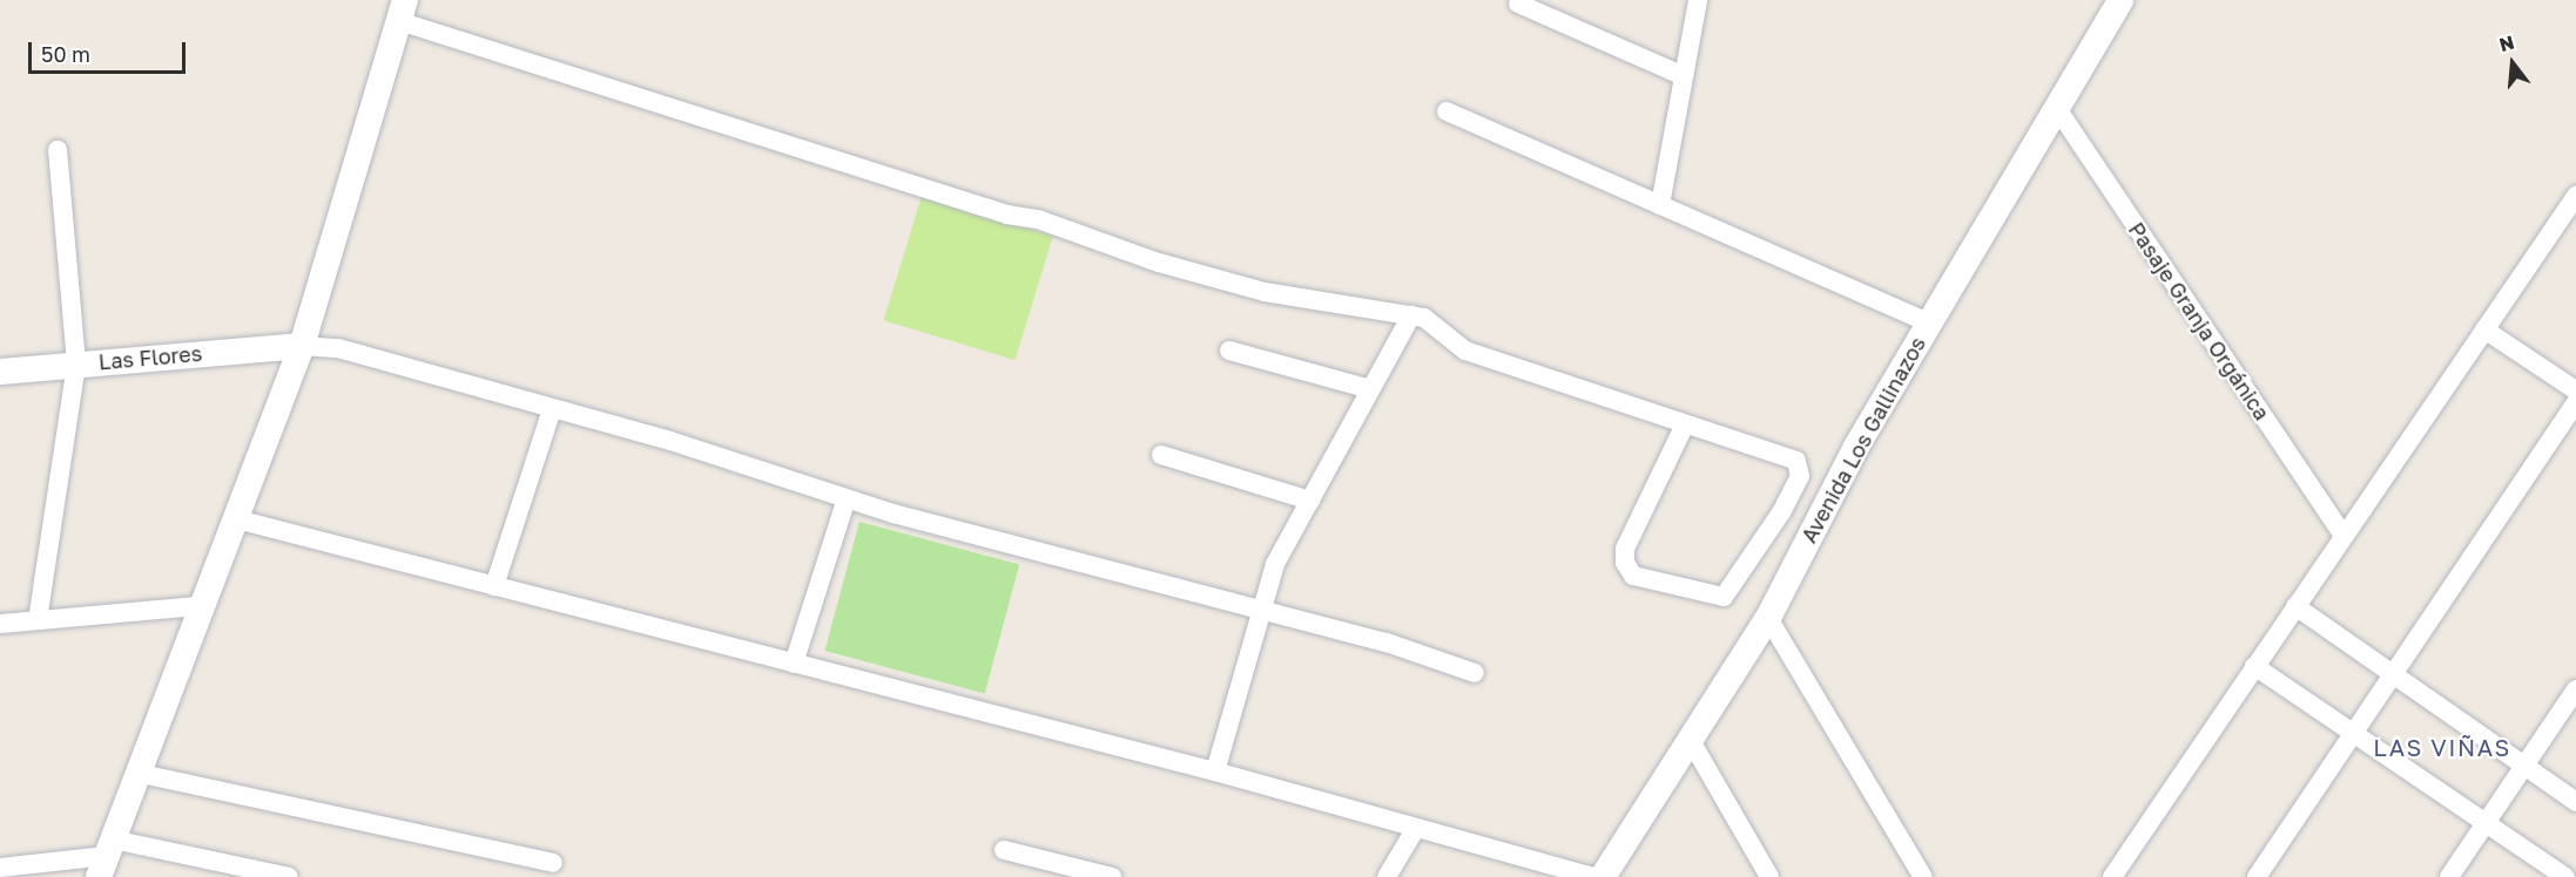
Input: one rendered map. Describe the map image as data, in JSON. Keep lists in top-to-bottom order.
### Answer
{
  "streets": {
    "street": ["Pasaje Granja Orgánica", "Las Flores", "Avenida Los Gallinazos"]
  },
  "crossings": [
    ["Pasaje Granja Orgánica", "Avenida Los Gallinazos"]
  ],
  "districts": ["LAS VIÑAS"],
  "scale_bar": "50 m",
  "north": "top"
}
